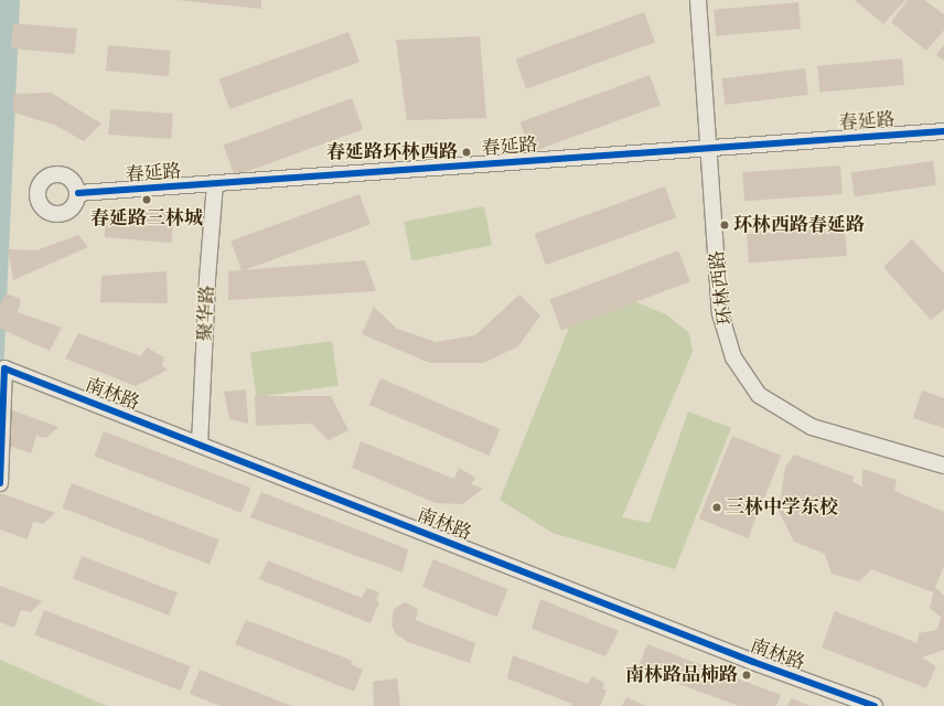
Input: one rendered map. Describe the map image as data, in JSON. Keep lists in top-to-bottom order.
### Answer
{
  "streets": {
    "street": [
      "春延路",
      "环林西路",
      "聚华路",
      "南林路"
    ]
  },
  "crossings": [
    ["春延路", "环林西路"],
    ["春延路", "聚华路"],
    ["聚华路", "南林路"]
  ],
  "places": [
    "春延路环林西路",
    "春延路三林城",
    "环林西路春延路",
    "三林中学东校",
    "南林路品柿路"
  ]
}
